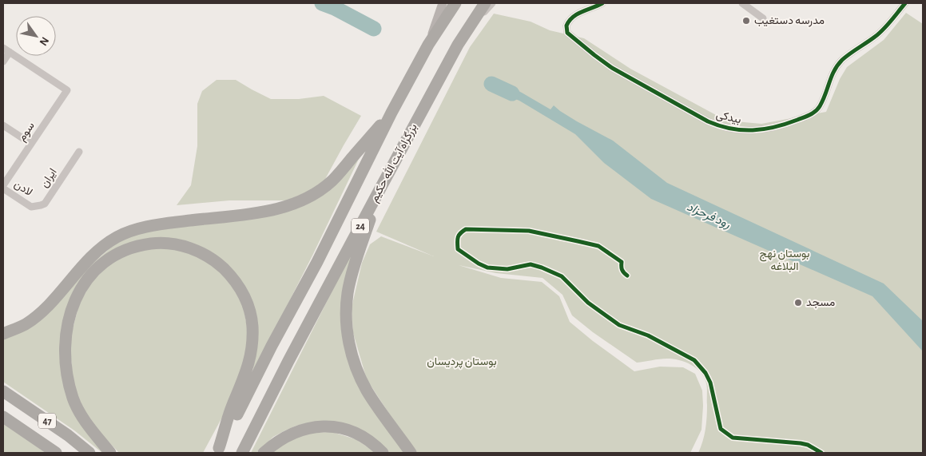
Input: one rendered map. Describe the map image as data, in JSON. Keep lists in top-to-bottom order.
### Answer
{
  "streets": {
    "highway": ["بزرگراه آیت الله حکیم", "24", "47"],
    "street": [
      "بیدکی",
      "سوم",
      "ایران",
      "لادن"
    ]
  },
  "crossings": [
    ["ایران", "لادن"]
  ],
  "water": ["رود فرحزاد"],
  "parks": ["بوستان نهج البلاغه", "بوستان پردیسان"],
  "places": ["مدرسه دستغیب", "مسجد"],
  "north": "bottom right"
}
